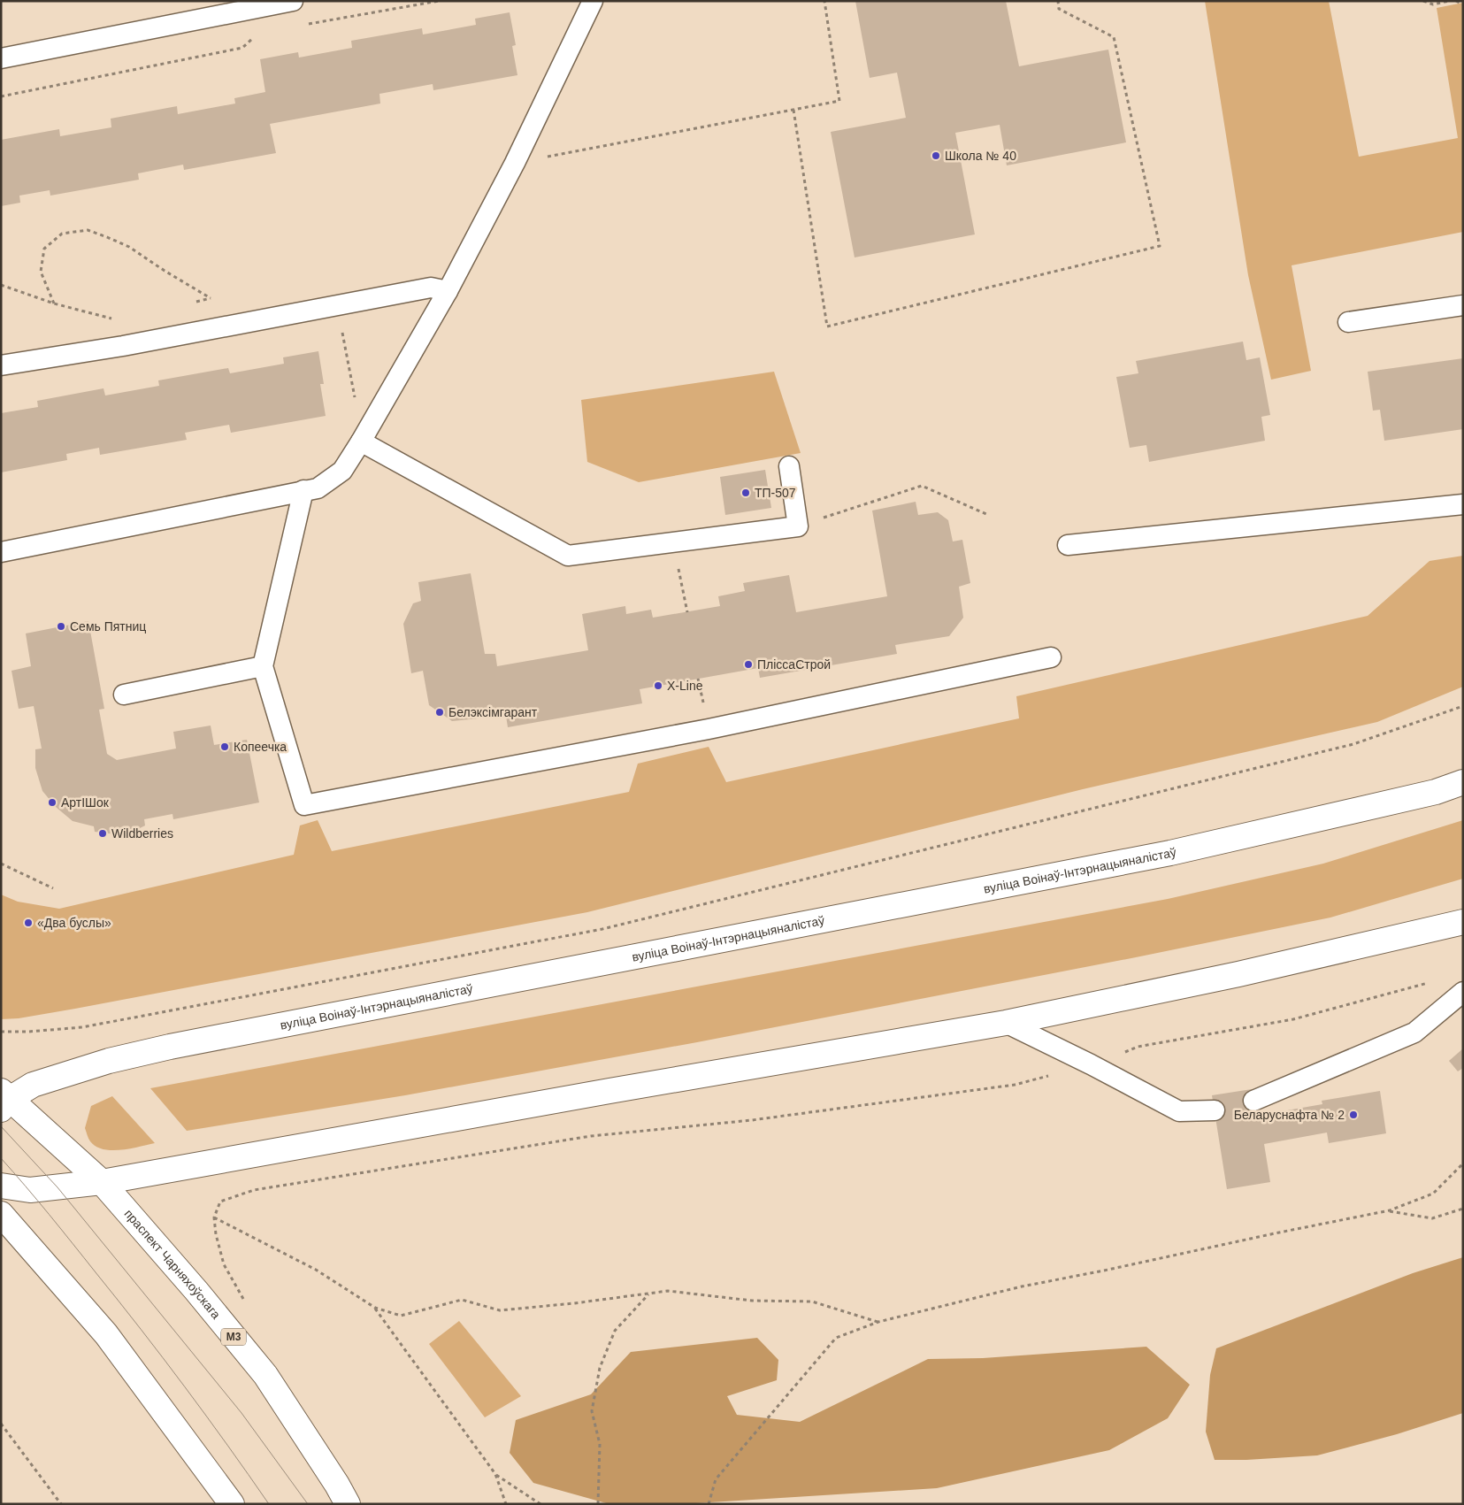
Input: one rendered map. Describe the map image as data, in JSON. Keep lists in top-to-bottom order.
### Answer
{
  "streets": {
    "main road": ["вуліца Воінаў-Інтэрнацыяналістаў", "праспект Чарняхоўскага", "М3"]
  },
  "crossings": [
    ["вуліца Воінаў-Інтэрнацыяналістаў", "праспект Чарняхоўскага"]
  ],
  "places": [
    "Школа № 40",
    "ТП-507",
    "Семь Пятниц",
    "ПліссаСтрой",
    "X-Line",
    "Белэксімгарант",
    "Копеечка",
    "АртIШок",
    "Wildberries",
    "«Два буслы»",
    "Беларуснафта № 2"
  ]
}
